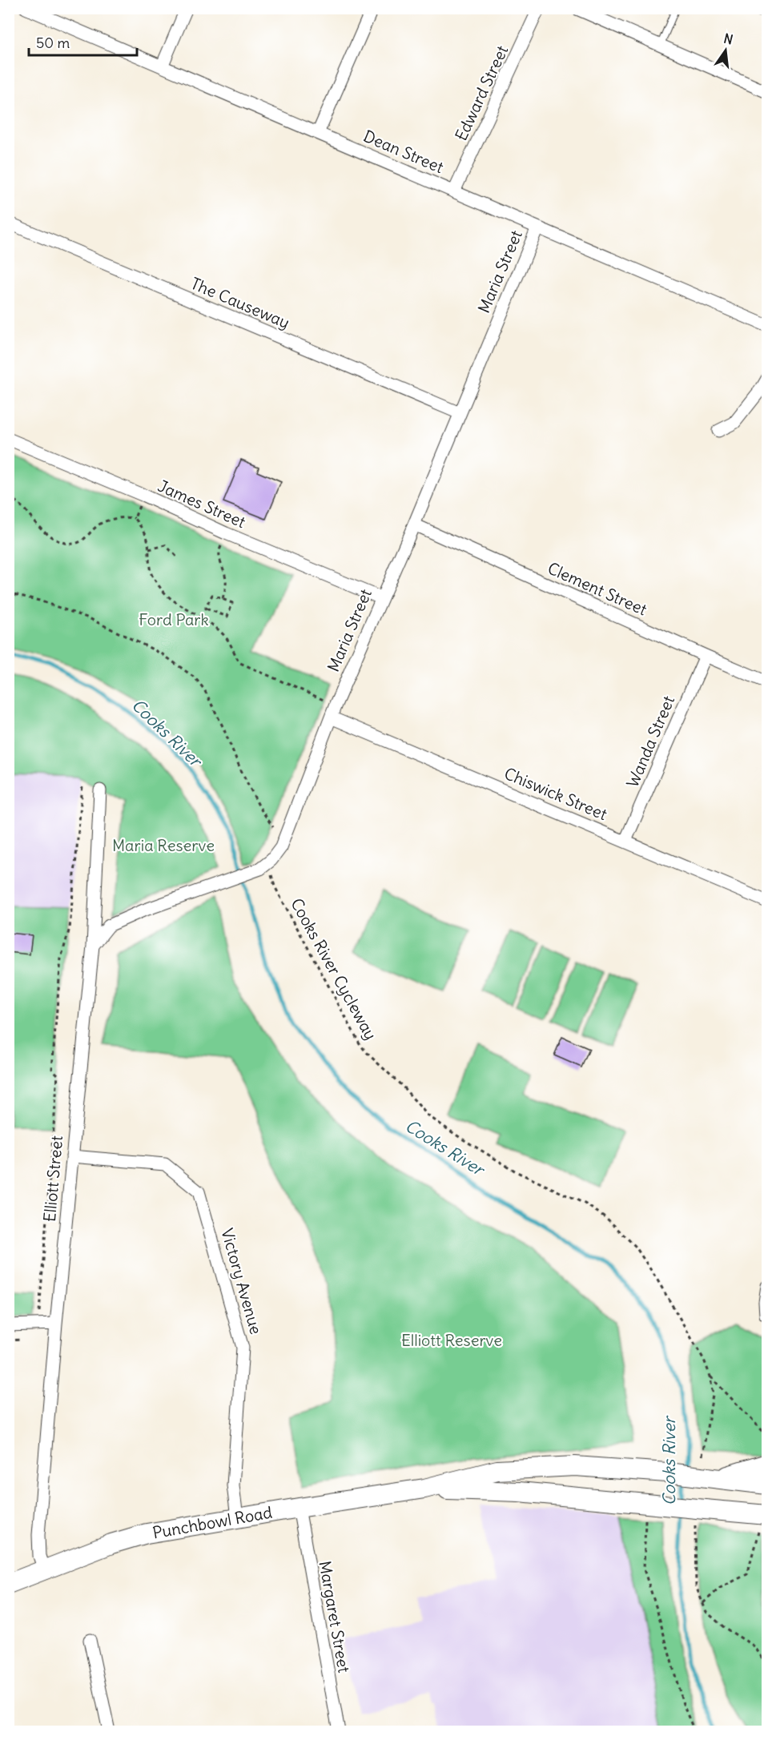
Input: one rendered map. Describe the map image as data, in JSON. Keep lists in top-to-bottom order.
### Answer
{
  "streets": {
    "main road": ["Punchbowl Road"],
    "street": [
      "Edward Street",
      "Dean Street",
      "Maria Street",
      "The Causeway",
      "James Street",
      "Clement Street",
      "Wanda Street",
      "Chiswick Street",
      "Elliott Street",
      "Victory Avenue",
      "Margaret Street"
    ],
    "path": ["Cooks River Cycleway"]
  },
  "crossings": [
    ["Edward Street", "Dean Street"],
    ["Dean Street", "Maria Street"],
    ["Maria Street", "The Causeway"],
    ["Maria Street", "James Street"],
    ["Maria Street", "Clement Street"],
    ["Maria Street", "Chiswick Street"],
    ["Maria Street", "Cooks River Cycleway"],
    ["Clement Street", "Wanda Street"],
    ["Wanda Street", "Chiswick Street"],
    ["Elliott Street", "Victory Avenue"],
    ["Elliott Street", "Punchbowl Road"],
    ["Victory Avenue", "Punchbowl Road"],
    ["Punchbowl Road", "Margaret Street"]
  ],
  "water": ["Cooks River"],
  "parks": ["Ford Park", "Maria Reserve", "Elliott Reserve"],
  "scale_bar": "50 m",
  "north": "top"
}
